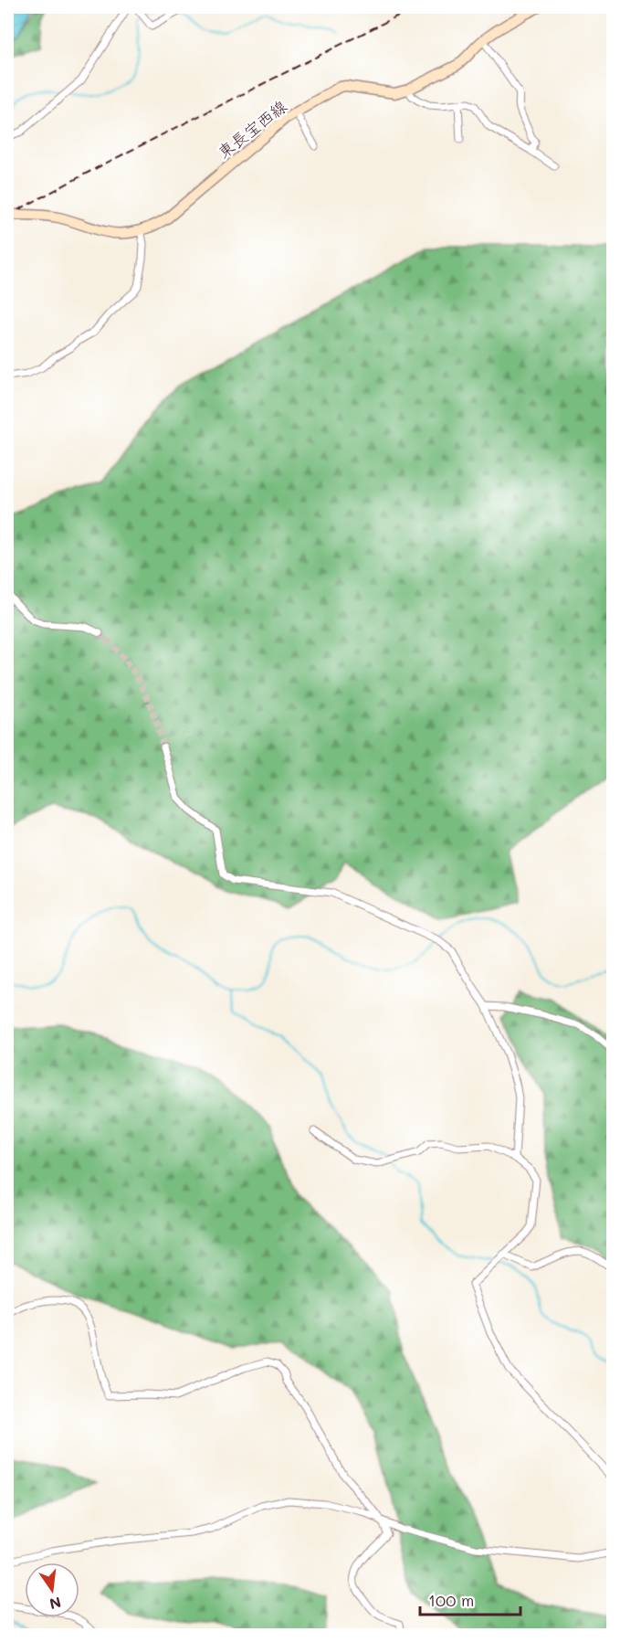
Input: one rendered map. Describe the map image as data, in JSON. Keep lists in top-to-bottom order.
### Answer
{
  "streets": {
    "main road": ["東長宝西線"]
  },
  "scale_bar": "100 m",
  "north": "bottom"
}
